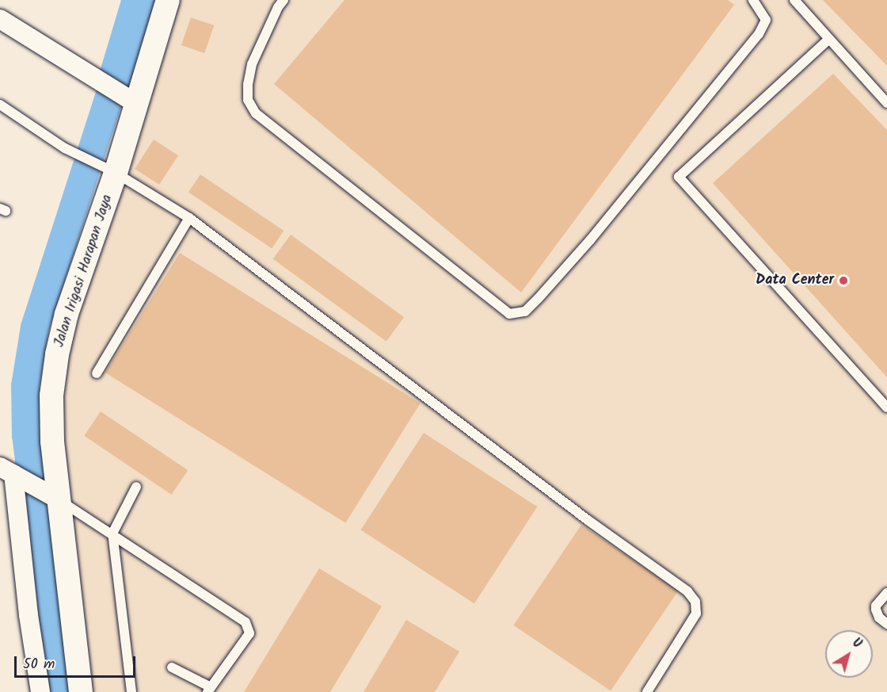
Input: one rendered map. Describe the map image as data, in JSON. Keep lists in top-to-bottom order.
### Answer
{
  "streets": {
    "street": ["Jalan Irigasi Harapan Jaya"]
  },
  "places": ["Data Center"],
  "scale_bar": "50 m",
  "north": "top right"
}
